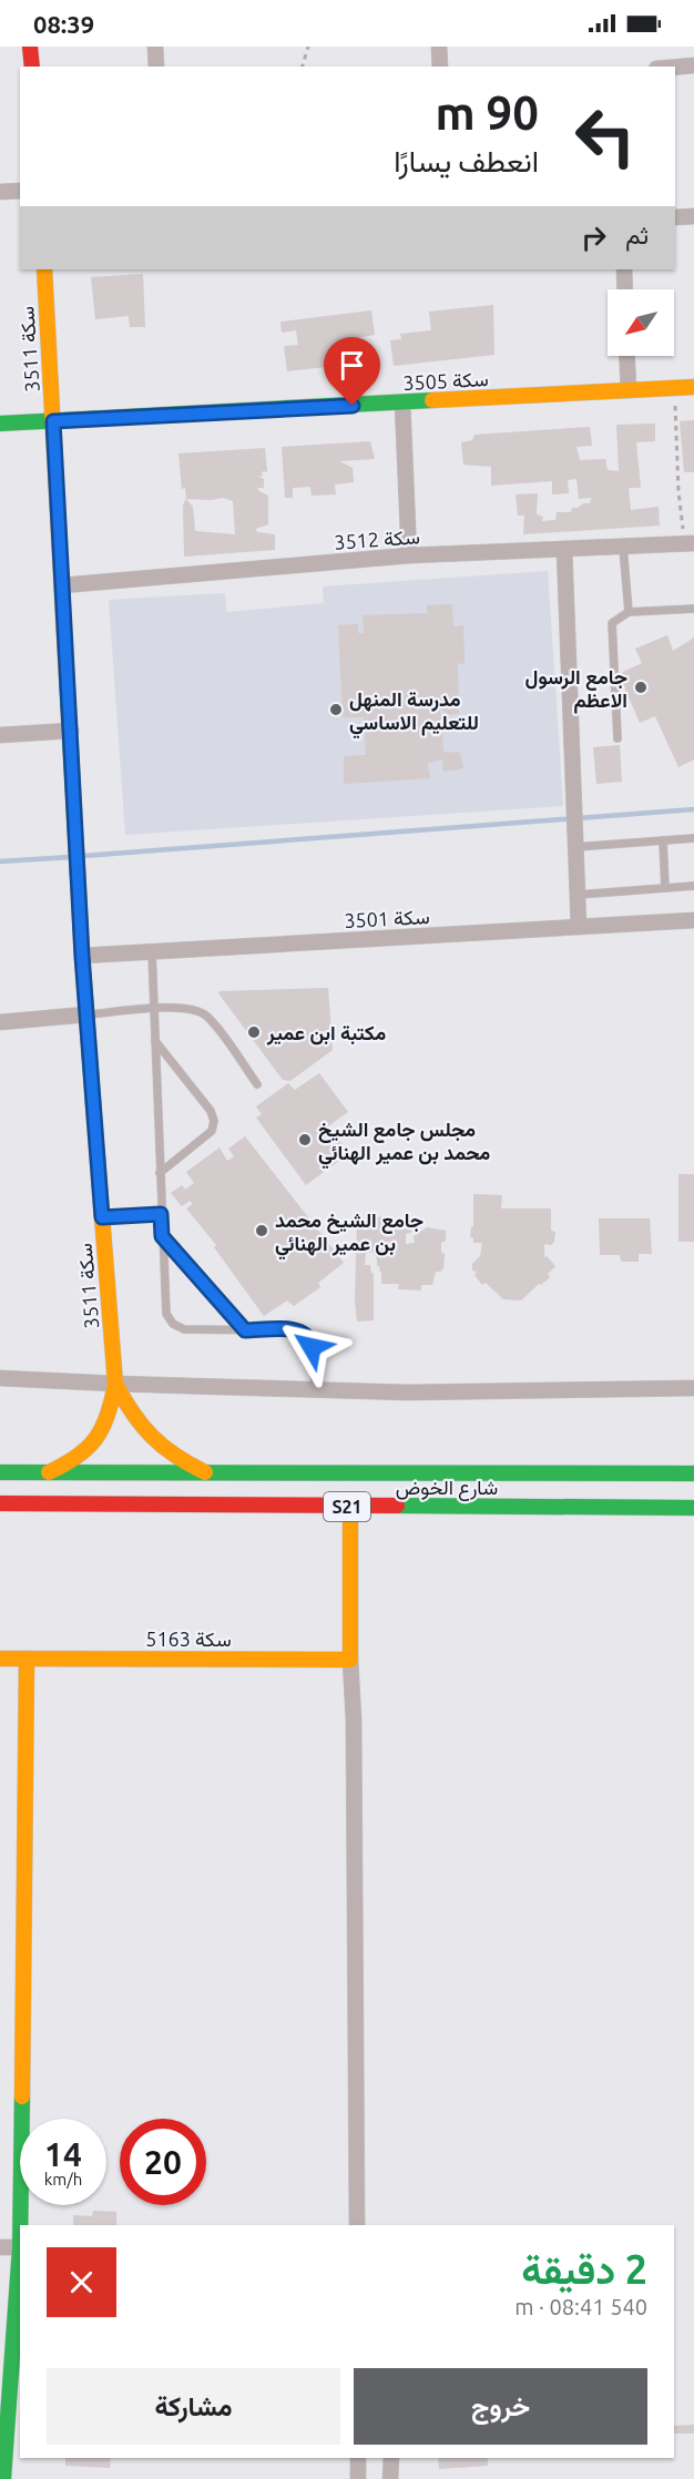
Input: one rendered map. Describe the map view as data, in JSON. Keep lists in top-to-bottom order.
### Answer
{
  "streets": {
    "street": [
      "سكة 3511",
      "سكة 3505",
      "سكة 3512",
      "سكة 3501",
      "شارع الخوض",
      "S21",
      "سكة 5163"
    ]
  },
  "crossings": [
    ["سكة 3511", "سكة 3505"],
    ["سكة 3511", "سكة 3512"],
    ["سكة 3511", "سكة 3501"]
  ],
  "places": [
    "جامع الرسول الاعظم",
    "مدرسة المنهل للتعليم الاساسي",
    "مكتبة ابن عمير",
    "مجلس جامع الشيخ محمد بن عمير الهنائي",
    "جامع الشيخ محمد بن عمير الهنائي"
  ],
  "north": "bottom left",
  "page": {
    "status": "08:39",
    "turn": ["90 m", "انعطف يسارًا"],
    "then": "ثم",
    "speed": "14 km/h",
    "limit": "20",
    "heading": ["2 دقيقة", "540 m · 08:41"],
    "buttons": ["خروج", "مشاركة"]
  }
}
